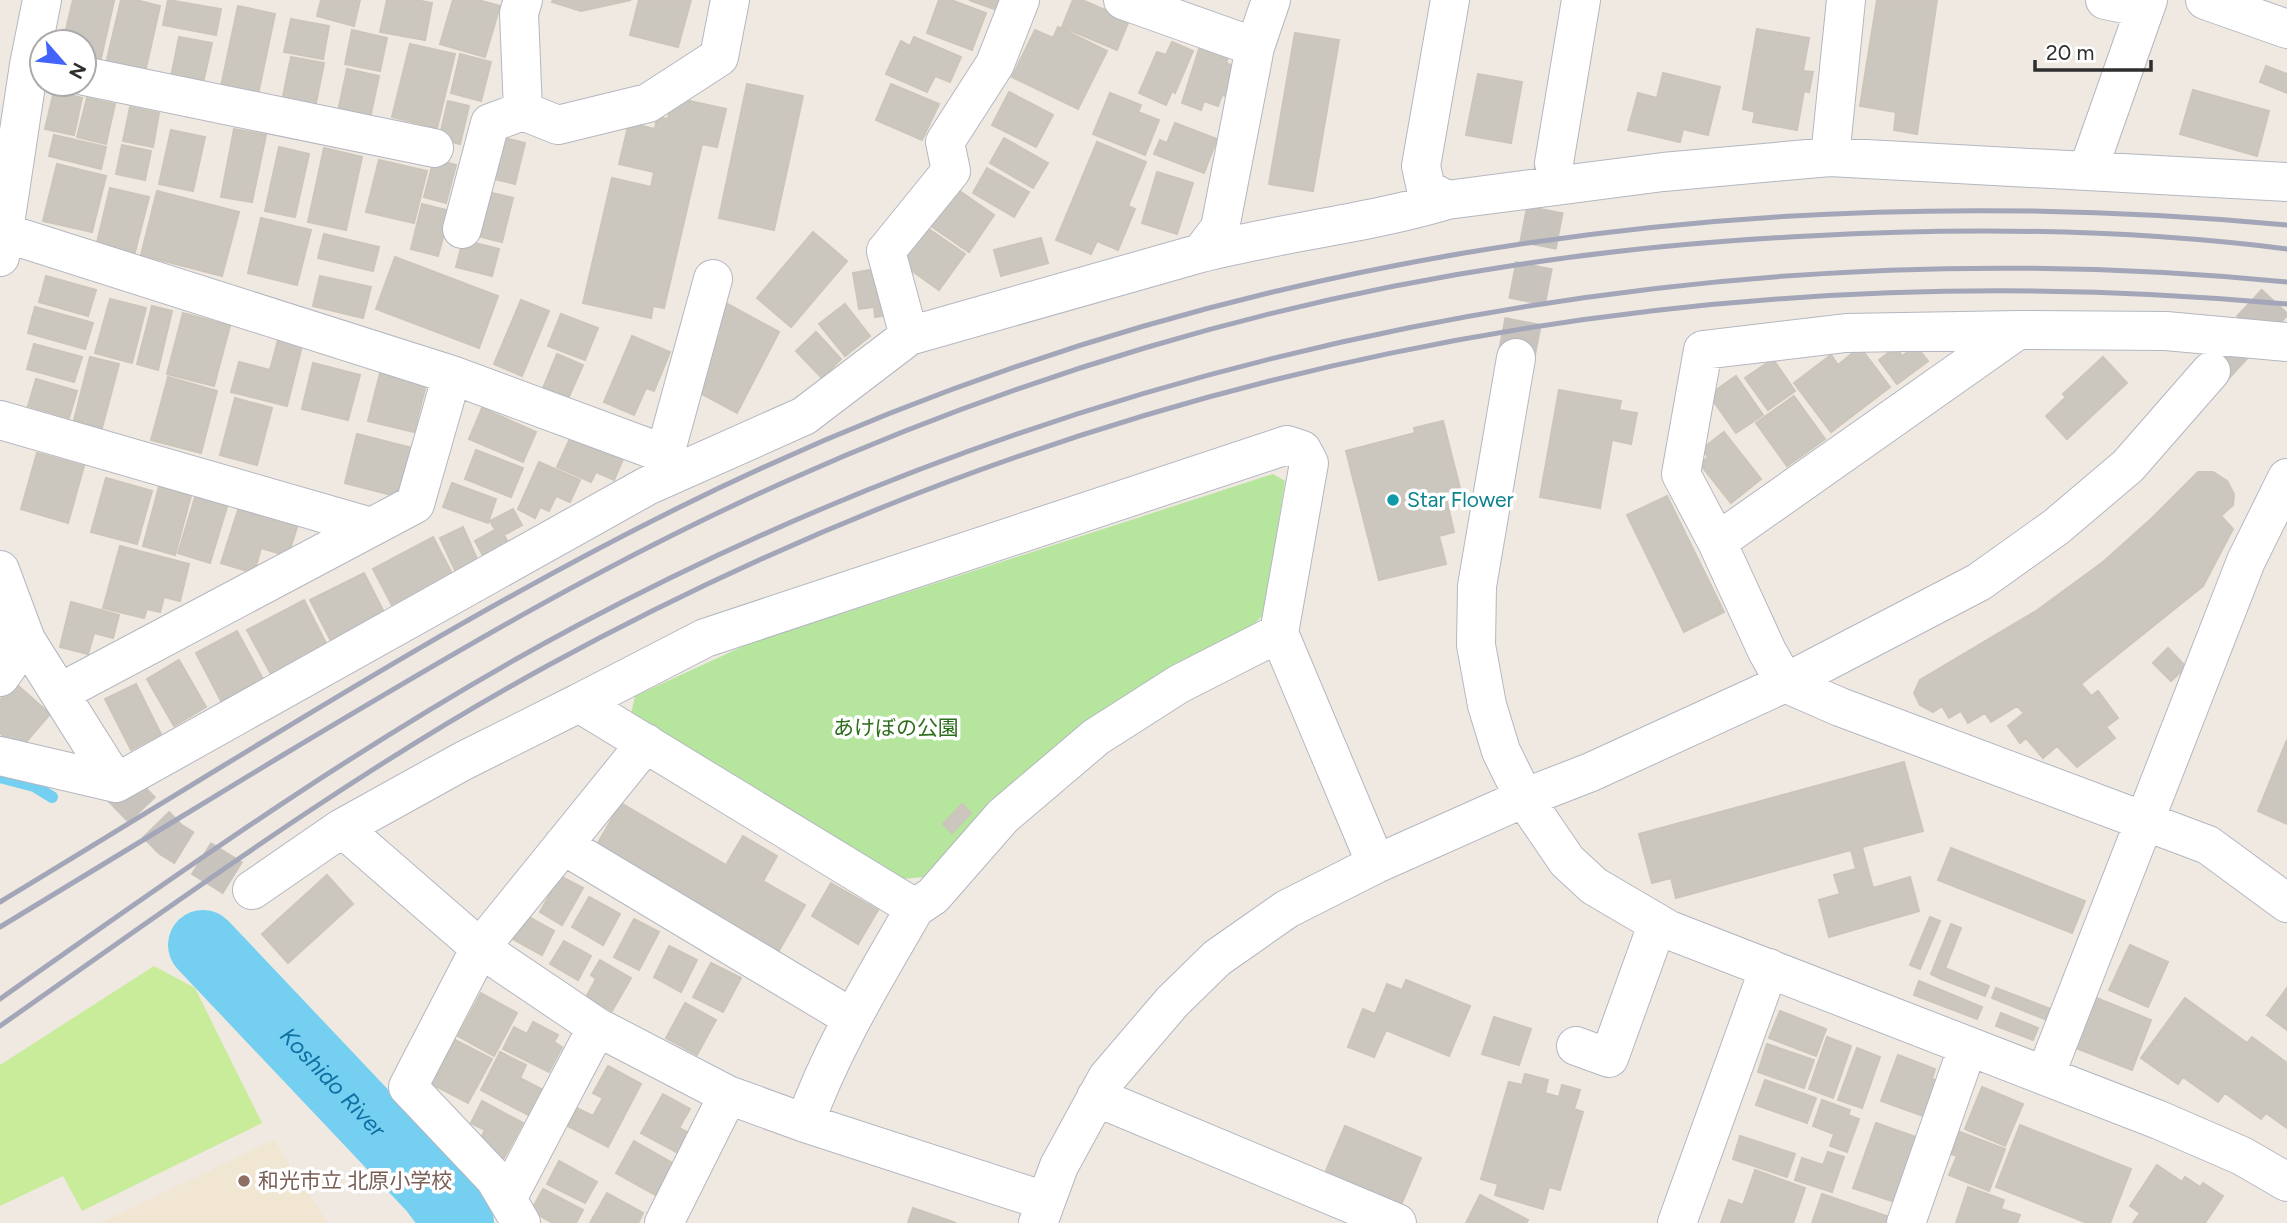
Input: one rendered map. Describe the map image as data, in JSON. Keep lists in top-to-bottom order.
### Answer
{
  "water": ["Koshido River"],
  "parks": ["あけぼの公園"],
  "places": ["Star Flower", "和光市立 北原小学校"],
  "scale_bar": "20 m",
  "north": "bottom right"
}
